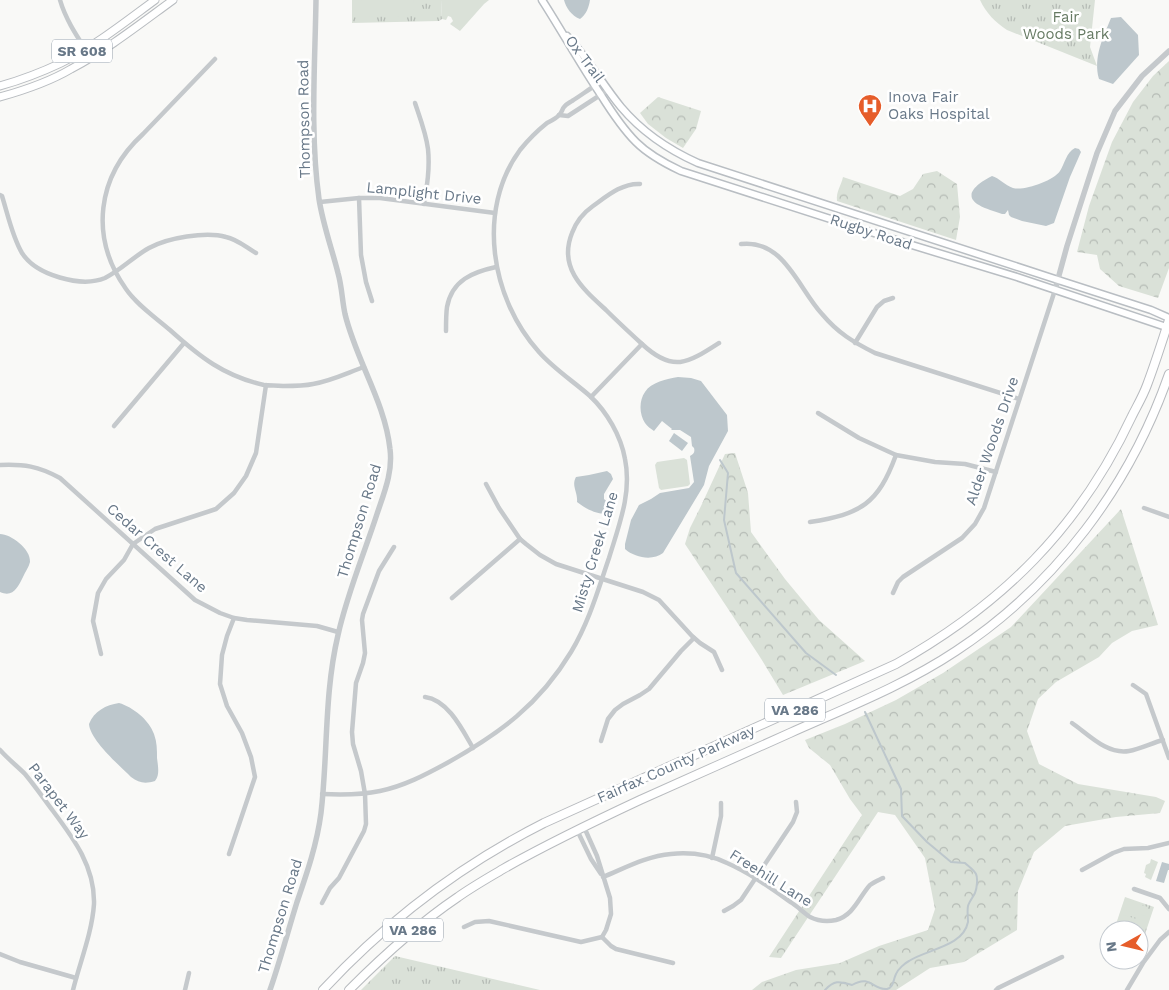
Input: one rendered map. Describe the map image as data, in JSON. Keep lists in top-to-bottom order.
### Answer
{
  "streets": {
    "highway": ["VA 286", "Fairfax County Parkway"],
    "main road": ["SR 608", "Ox Trail", "Rugby Road"],
    "street": [
      "Thompson Road",
      "Lamplight Drive",
      "Alder Woods Drive",
      "Cedar Crest Lane",
      "Misty Creek Lane",
      "Parapet Way",
      "Freehill Lane"
    ]
  },
  "crossings": [
    ["Ox Trail", "Rugby Road"],
    ["Ox Trail", "Misty Creek Lane"],
    ["Thompson Road", "Lamplight Drive"],
    ["Thompson Road", "Cedar Crest Lane"],
    ["Thompson Road", "Misty Creek Lane"],
    ["Lamplight Drive", "Misty Creek Lane"],
    ["Rugby Road", "Alder Woods Drive"],
    ["Rugby Road", "Misty Creek Lane"],
    ["Rugby Road", "Fairfax County Parkway"]
  ],
  "parks": ["Fair Woods Park"],
  "places": {
    "hospital": ["Inova Fair Oaks Hospital"]
  },
  "north": "left"
}
